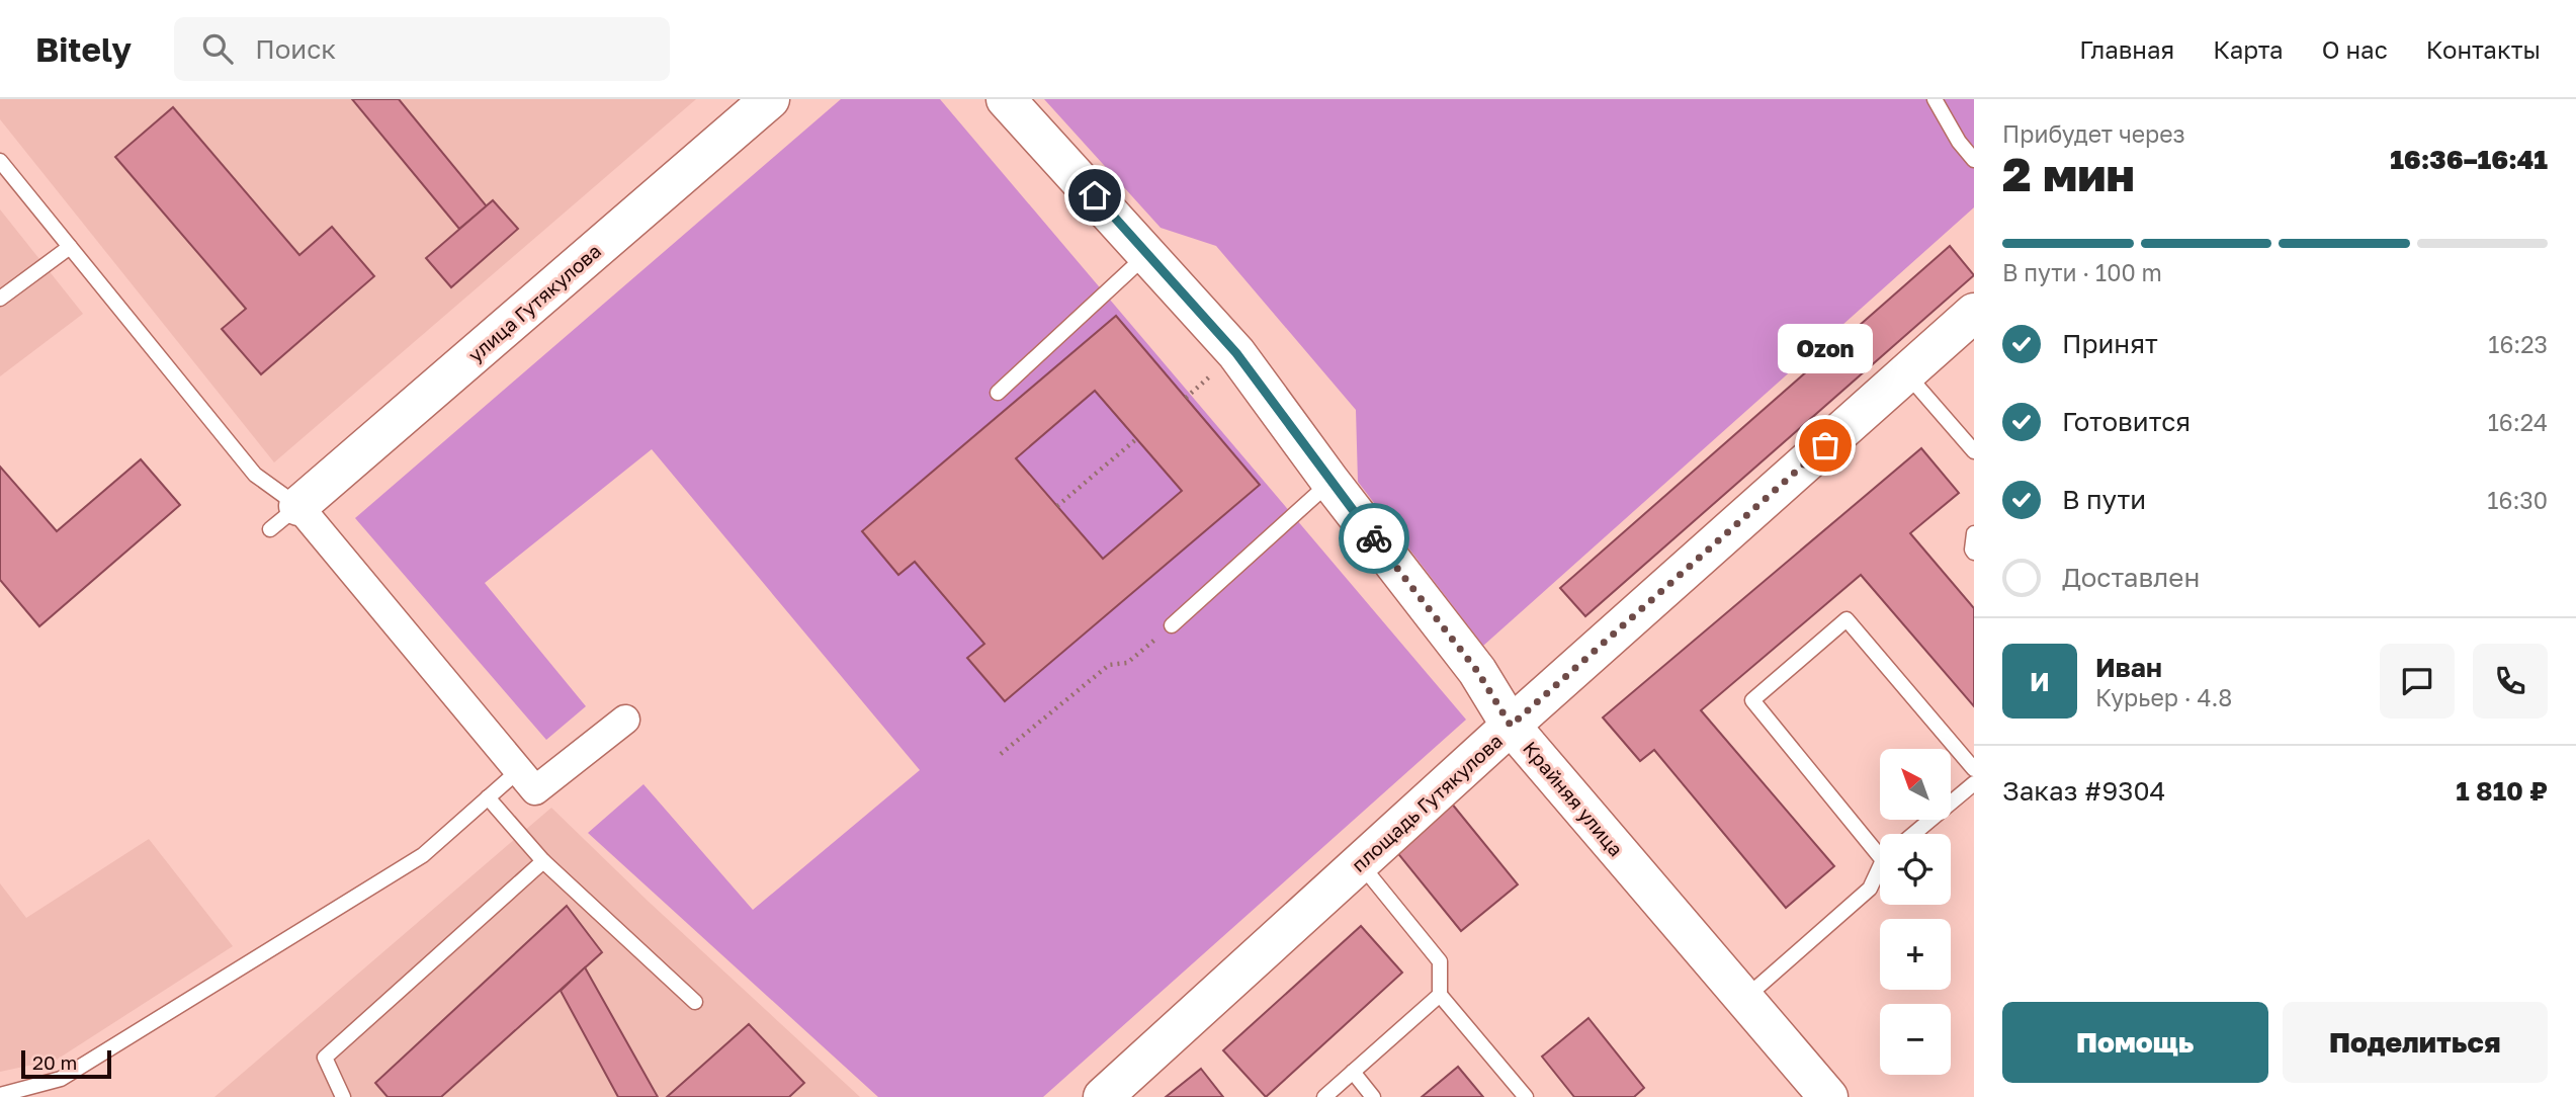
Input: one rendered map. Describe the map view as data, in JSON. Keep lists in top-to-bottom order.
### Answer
{
  "streets": {
    "street": ["улица Гутякулова", "Крайняя улица", "площадь Гутякулова"]
  },
  "crossings": [
    ["Крайняя улица", "площадь Гутякулова"]
  ],
  "places": ["Ozon"],
  "scale_bar": "20 m",
  "north": "top left",
  "page": {
    "header": "Bitely",
    "search": "Поиск",
    "nav": [
      "Главная",
      "Карта",
      "О нас",
      "Контакты"
    ],
    "heading": ["2 мин", "Прибудет через", "16:36–16:41"],
    "panel": [
      "Иван",
      "Курьер · 4.8",
      "Заказ #9304",
      "1 810 ₽"
    ],
    "bar": "В пути · 100 m",
    "list": [
      ["Принят", "16:23"],
      ["Готовится", "16:24"],
      ["В пути", "16:30"],
      "Доставлен"
    ],
    "bubble": "Ozon",
    "round": "И",
    "map_buttons": ["+", "−"],
    "buttons": ["Помощь", "Поделиться"],
    "scale": "20 m"
  }
}
